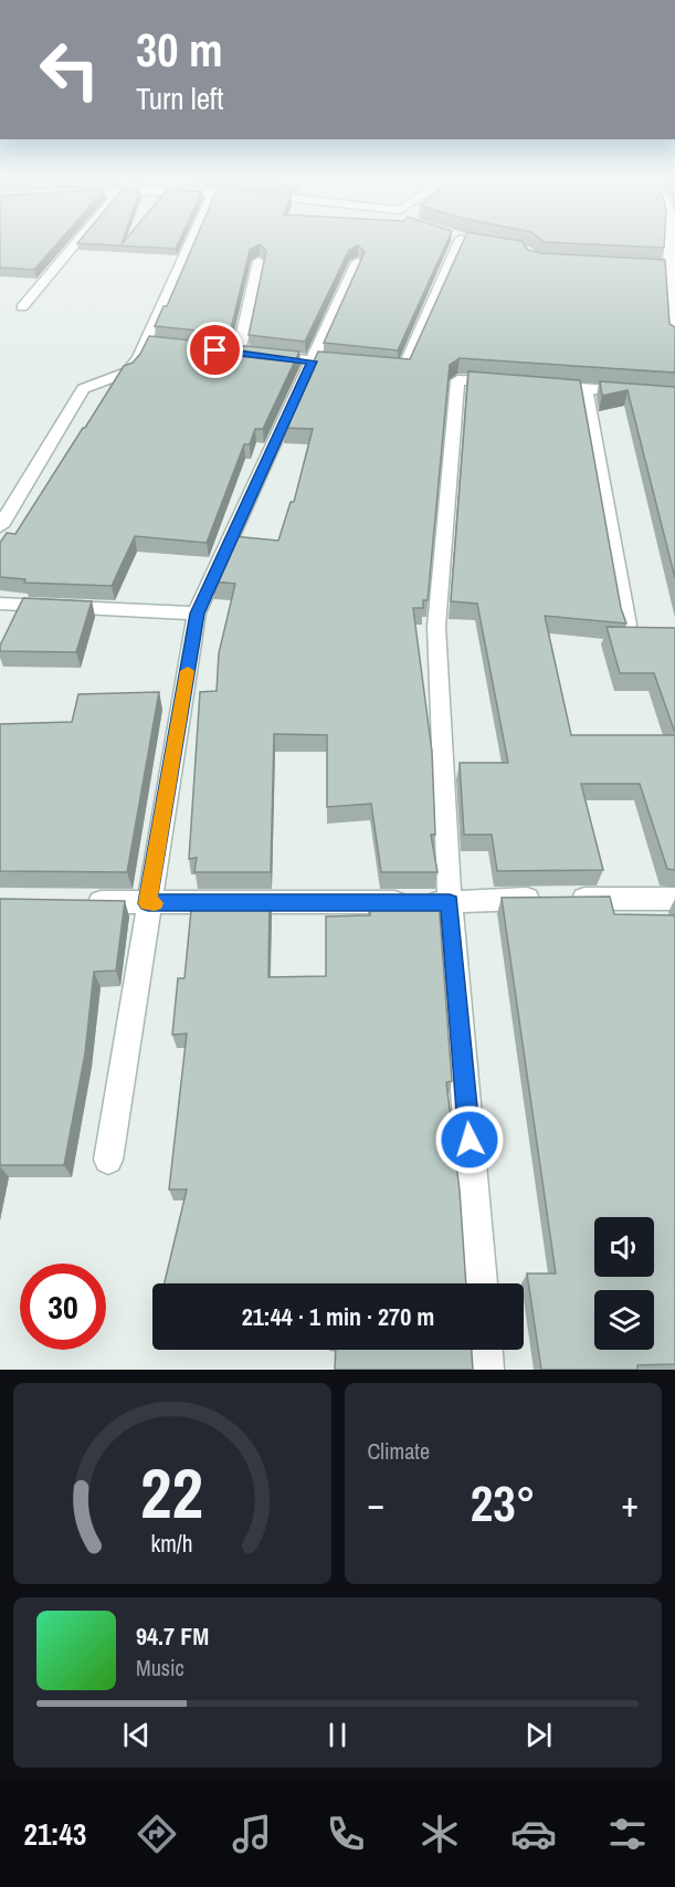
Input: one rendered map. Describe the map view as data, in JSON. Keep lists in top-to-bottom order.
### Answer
{
  "page": {
    "turn": ["30 m", "Turn left"],
    "limit": "30",
    "trip": "21:44 · 1 min · 270 m",
    "tile": "Climate",
    "heat": ["−", "23°", "+"],
    "song": ["94.7 FM", "Music"],
    "tabs": "21:43",
    "gauge": ["22", "km/h"]
  }
}
